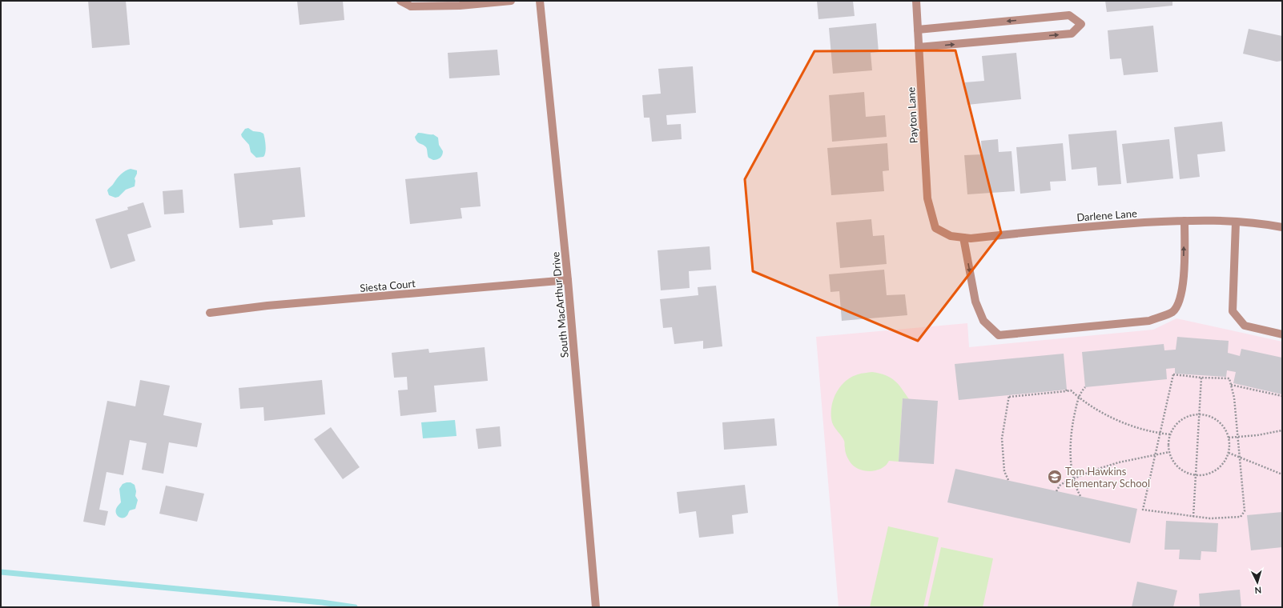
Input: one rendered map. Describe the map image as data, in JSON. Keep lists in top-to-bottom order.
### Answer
{
  "streets": {
    "street": [
      "Payton Lane",
      "Darlene Lane",
      "Siesta Court",
      "South MacArthur Drive"
    ]
  },
  "crossings": [
    ["Payton Lane", "Darlene Lane"],
    ["Siesta Court", "South MacArthur Drive"]
  ],
  "places": {
    "school or university": ["Tom Hawkins Elementary School"]
  },
  "north": "bottom"
}
